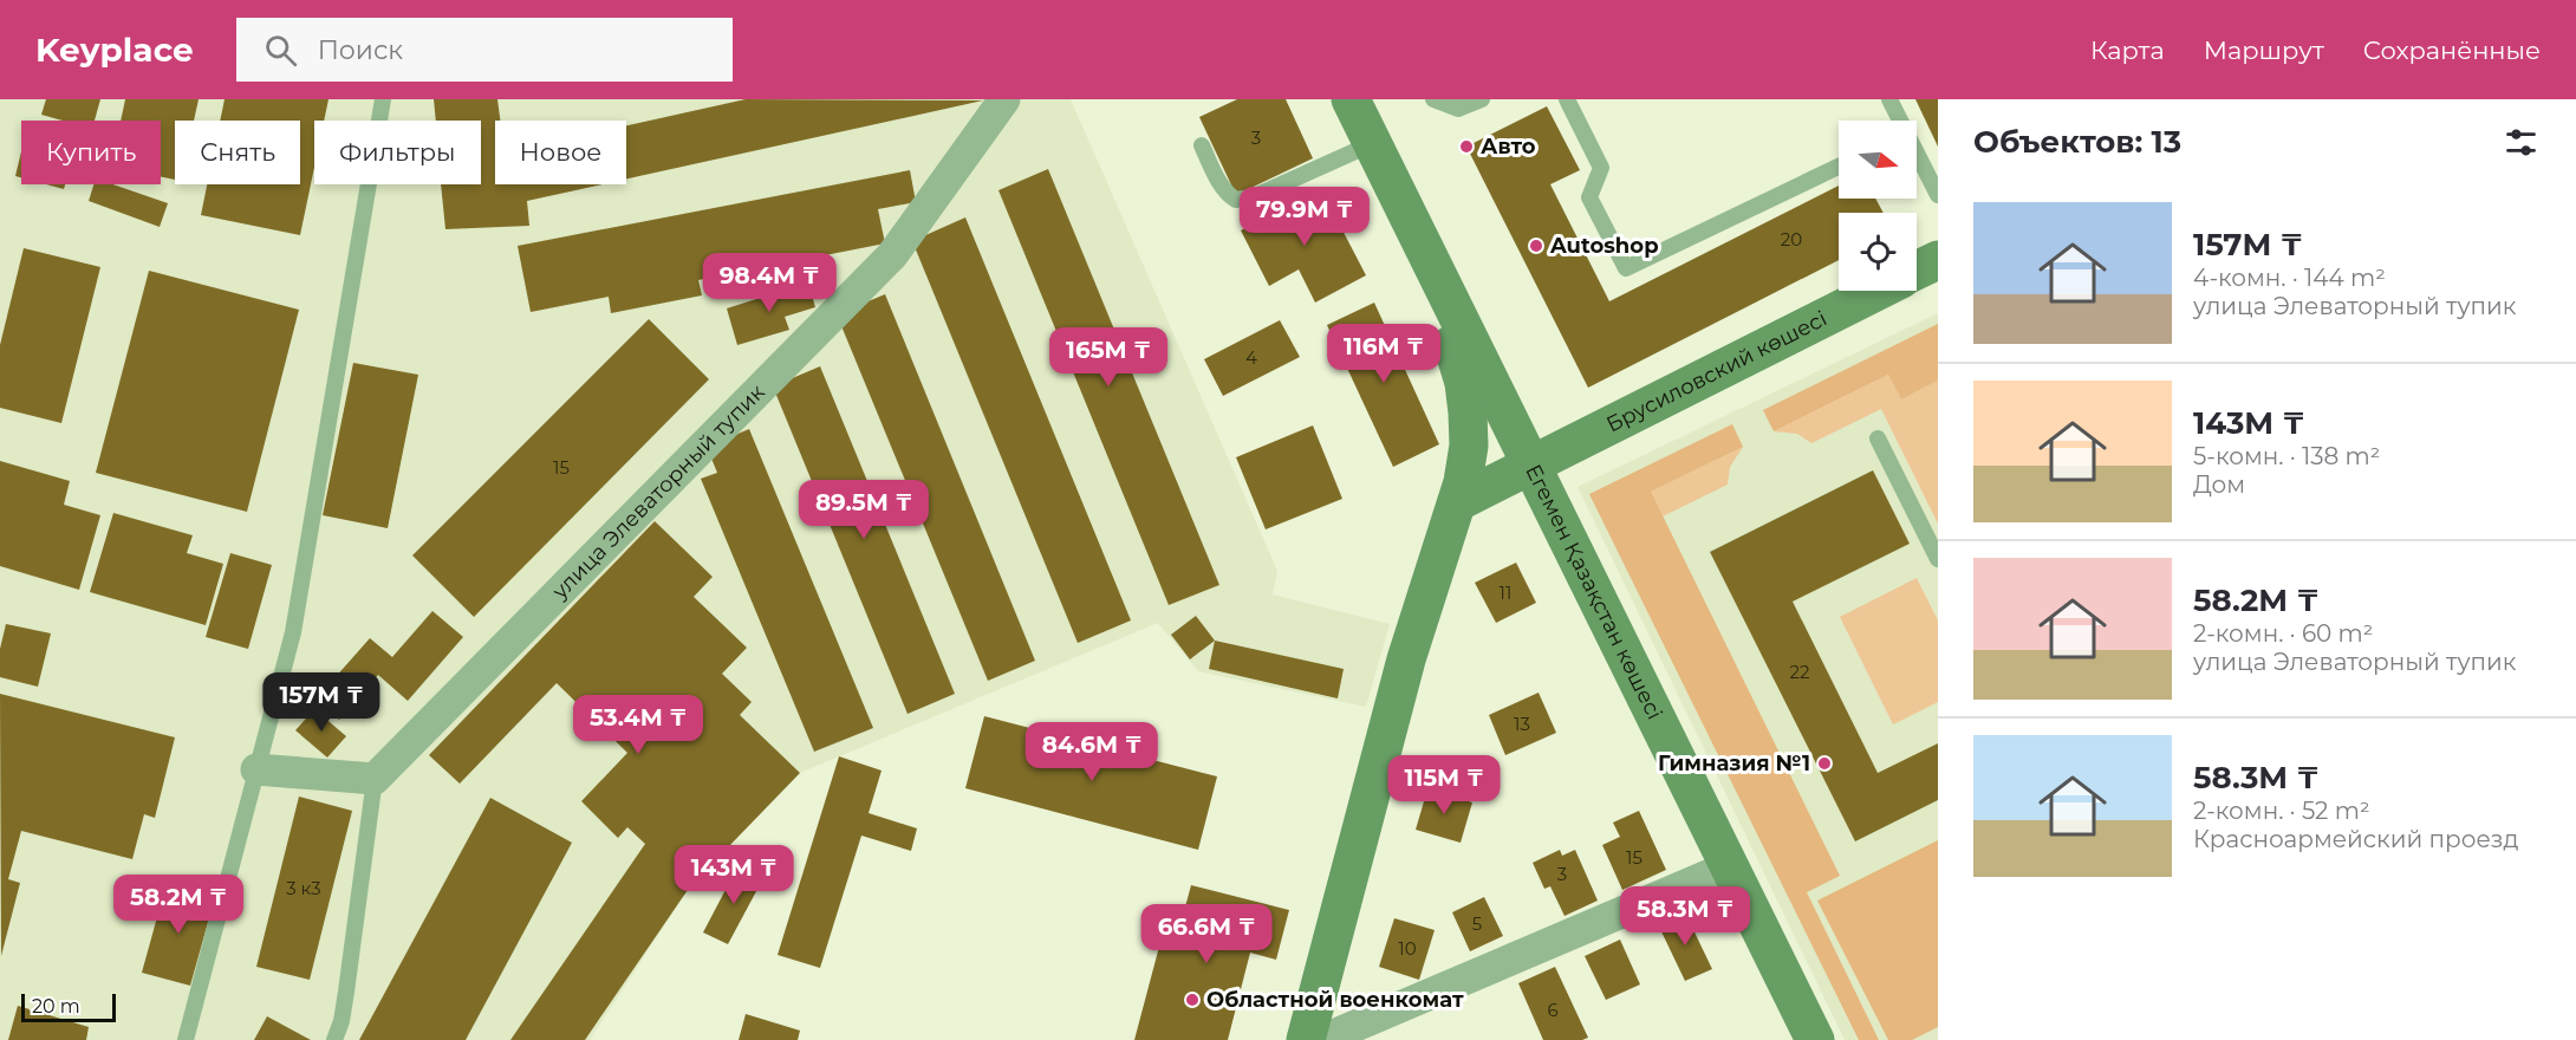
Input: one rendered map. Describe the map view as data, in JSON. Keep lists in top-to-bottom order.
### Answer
{
  "streets": {
    "main road": ["Брусиловский көшесі", "Егемен Қазақстан көшесі"],
    "street": ["улица Элеваторный тупик"]
  },
  "crossings": [
    ["Брусиловский көшесі", "Егемен Қазақстан көшесі"]
  ],
  "places": [
    "Авто",
    "Autoshop",
    "Гимназия №1",
    "Областной военкомат"
  ],
  "house_numbers": [
    "3",
    "20",
    "4",
    "15",
    "11",
    "22",
    "13",
    "15",
    "3",
    "3 к3",
    "5",
    "10",
    "6"
  ],
  "scale_bar": "20 m",
  "north": "right",
  "page": {
    "header": "Keyplace",
    "search": "Поиск",
    "nav": ["Карта", "Маршрут", "Сохранённые"],
    "heading": "Объектов: 13",
    "chip": [
      "Купить",
      "Снять",
      "Фильтры",
      "Новое"
    ],
    "list": [
      {
        "name": "157M ₸",
        "note": "4-комн. · 144 m² · улица Элеваторный тупик"
      },
      {
        "name": "143M ₸",
        "note": "5-комн. · 138 m² · Дом"
      },
      {
        "name": "58.2M ₸",
        "note": "2-комн. · 60 m² · улица Элеваторный тупик"
      },
      {
        "name": "58.3M ₸",
        "note": "2-комн. · 52 m² · Красноармейский проезд"
      }
    ],
    "price": [
      "79.9M ₸",
      "98.4M ₸",
      "116M ₸",
      "165M ₸",
      "89.5M ₸",
      "157M ₸",
      "53.4M ₸",
      "84.6M ₸",
      "115M ₸",
      "143M ₸",
      "58.2M ₸",
      "58.3M ₸",
      "66.6M ₸"
    ],
    "scale": "20 m"
  }
}
